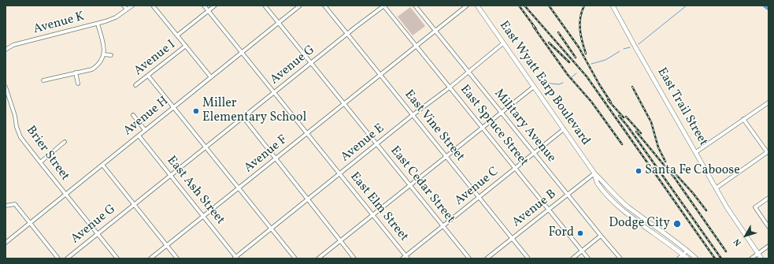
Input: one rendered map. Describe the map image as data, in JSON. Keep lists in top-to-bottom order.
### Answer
{
  "streets": {
    "main road": ["East Wyatt Earp Boulevard", "East Trail Street"],
    "street": [
      "Avenue K",
      "Avenue I",
      "Avenue G",
      "Avenue H",
      "East Vine Street",
      "East Spruce Street",
      "Military Avenue",
      "Avenue E",
      "Brier Street",
      "Avenue F",
      "East Cedar Street",
      "Avenue C",
      "East Ash Street",
      "East Elm Street",
      "Avenue B"
    ]
  },
  "crossings": [
    ["Avenue G", "East Vine Street"],
    ["Avenue G", "East Spruce Street"],
    ["Avenue G", "Brier Street"],
    ["Avenue G", "East Cedar Street"],
    ["Avenue G", "East Ash Street"],
    ["Avenue G", "East Elm Street"],
    ["East Wyatt Earp Boulevard", "Avenue E"],
    ["East Wyatt Earp Boulevard", "Avenue C"],
    ["East Wyatt Earp Boulevard", "Avenue B"],
    ["Avenue H", "Brier Street"],
    ["Avenue H", "East Cedar Street"],
    ["Avenue H", "East Ash Street"],
    ["Avenue H", "East Elm Street"],
    ["East Vine Street", "Avenue E"],
    ["East Vine Street", "Avenue F"],
    ["East Vine Street", "Avenue C"],
    ["East Vine Street", "Avenue B"],
    ["East Spruce Street", "Avenue E"],
    ["East Spruce Street", "Avenue F"],
    ["East Spruce Street", "Avenue C"],
    ["East Spruce Street", "Avenue B"],
    ["Military Avenue", "Avenue E"],
    ["Military Avenue", "Avenue F"],
    ["Military Avenue", "Avenue C"],
    ["Military Avenue", "Avenue B"],
    ["Avenue E", "East Cedar Street"],
    ["Avenue E", "East Ash Street"],
    ["Avenue E", "East Elm Street"],
    ["Avenue F", "East Cedar Street"],
    ["Avenue F", "East Ash Street"],
    ["Avenue F", "East Elm Street"],
    ["East Cedar Street", "Avenue C"],
    ["Avenue C", "East Elm Street"]
  ],
  "places": [
    "Miller Elementary School",
    "Santa Fe Caboose",
    "Dodge City",
    "Ford"
  ],
  "north": "bottom left"
}
